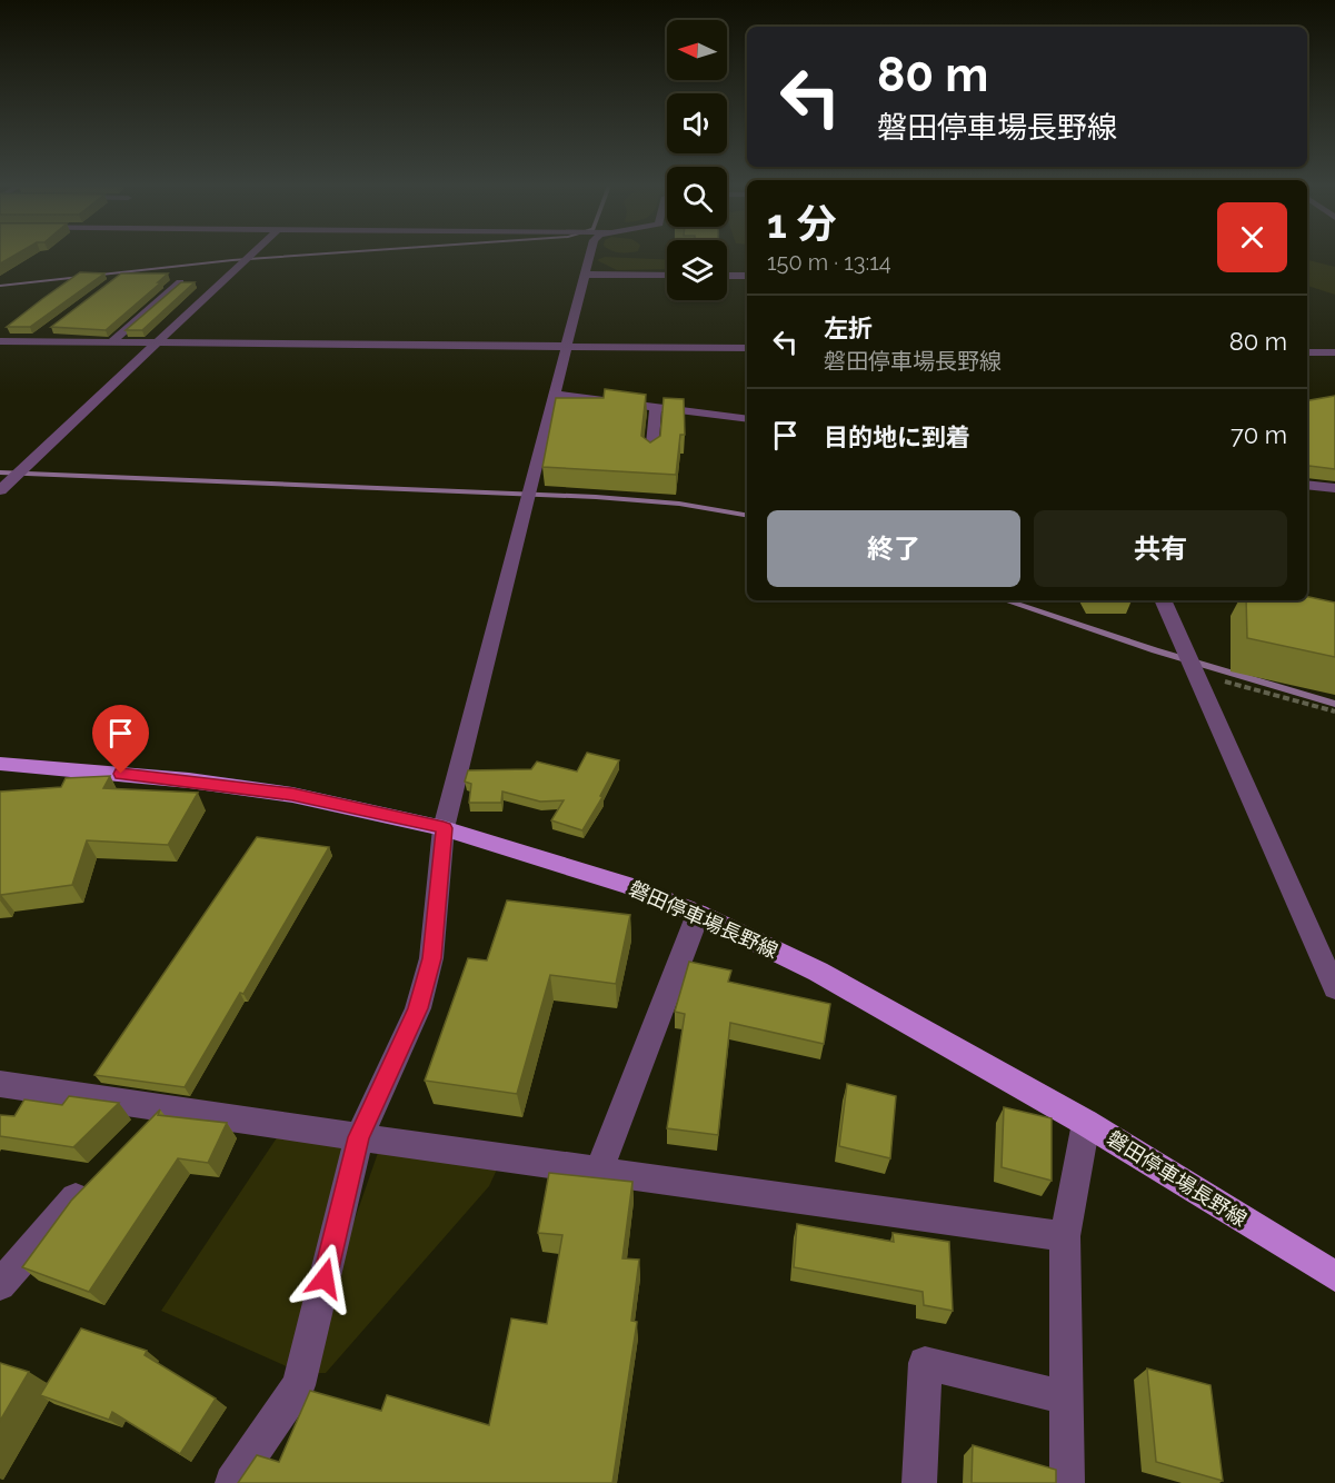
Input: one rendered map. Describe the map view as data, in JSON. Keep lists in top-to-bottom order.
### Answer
{
  "streets": {
    "main road": ["磐田停車場長野線"]
  },
  "north": "left",
  "page": {
    "turn": ["80 m", "磐田停車場長野線"],
    "heading": ["1 分", "150 m · 13:14"],
    "list": [
      {
        "name": "左折",
        "note": "磐田停車場長野線",
        "value": "80 m"
      },
      {
        "name": "目的地に到着",
        "value": "70 m"
      }
    ],
    "buttons": ["終了", "共有"]
  }
}
